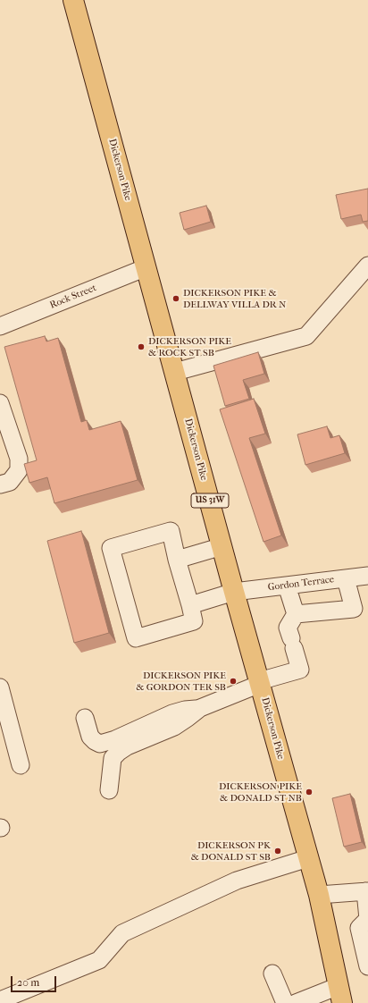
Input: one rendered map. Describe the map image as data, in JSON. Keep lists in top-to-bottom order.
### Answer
{
  "streets": {
    "main road": ["Dickerson Pike", "US 31W"],
    "street": ["Rock Street", "Gordon Terrace"]
  },
  "crossings": [
    ["Dickerson Pike", "Rock Street"],
    ["Dickerson Pike", "Gordon Terrace"]
  ],
  "places": [
    "DICKERSON PIKE & DELLWAY VILLA DR N",
    "DICKERSON PIKE & ROCK ST SB",
    "DICKERSON PIKE & GORDON TER SB",
    "DICKERSON PIKE & DONALD ST NB",
    "DICKERSON PK & DONALD ST SB"
  ],
  "scale_bar": "20 m"
}
